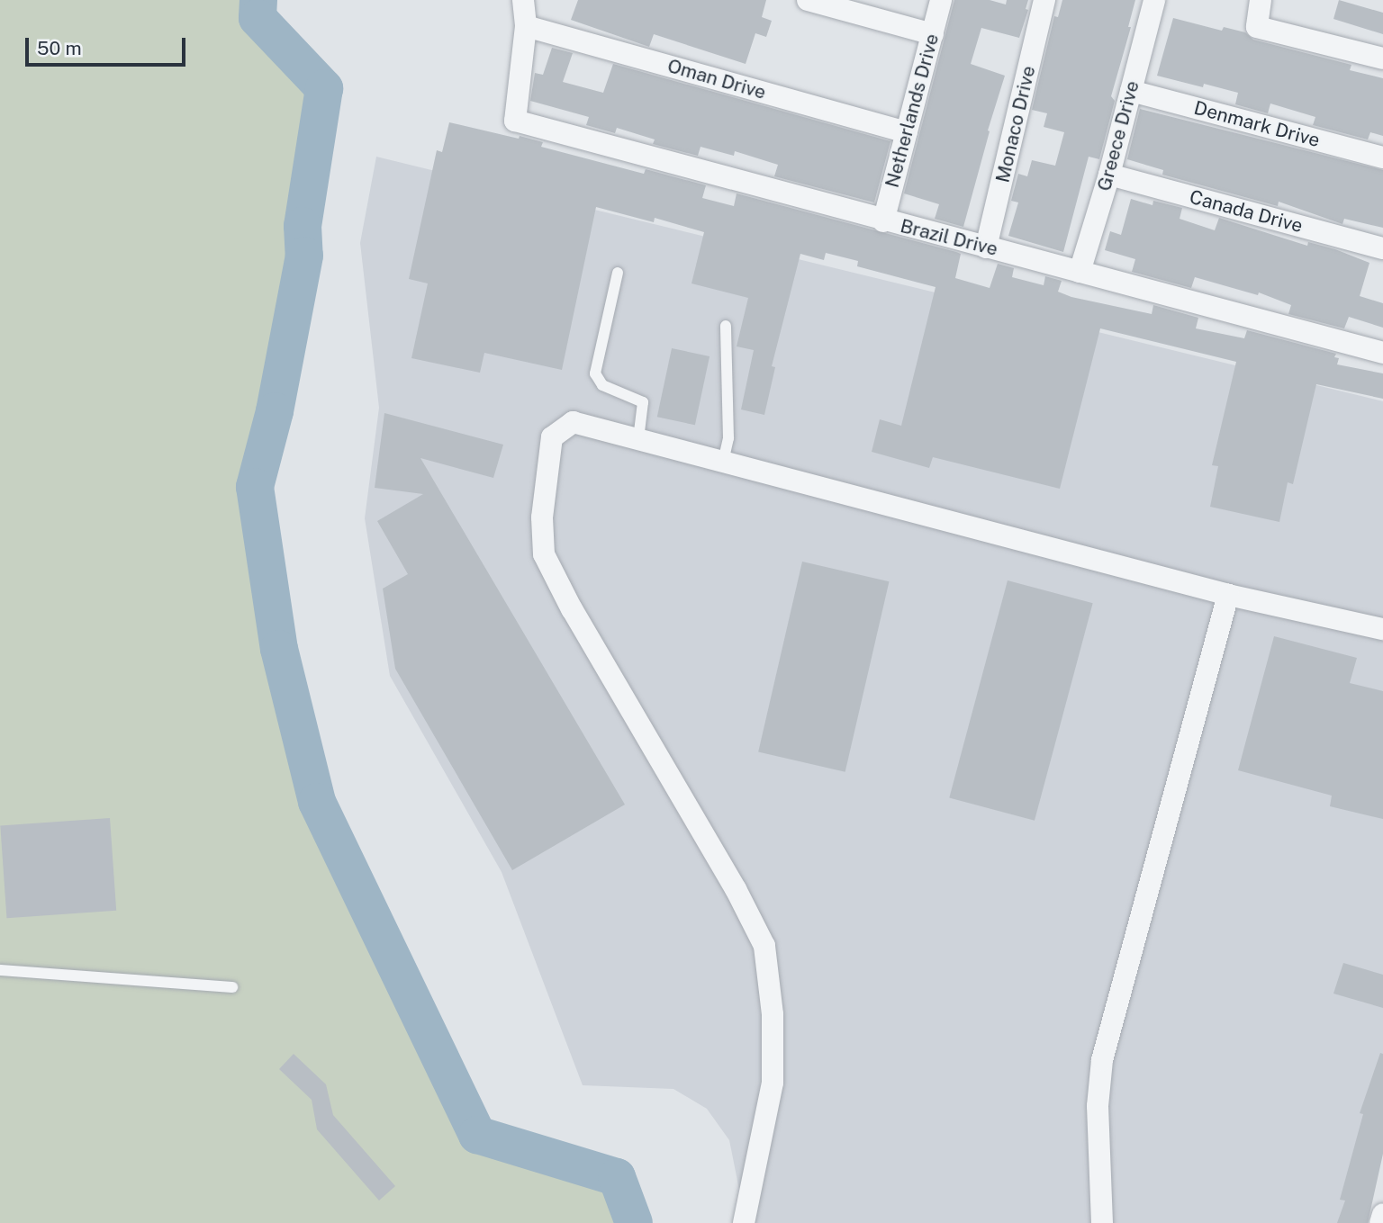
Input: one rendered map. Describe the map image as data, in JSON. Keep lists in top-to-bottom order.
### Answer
{
  "streets": {
    "street": [
      "Oman Drive",
      "Netherlands Drive",
      "Monaco Drive",
      "Denmark Drive",
      "Greece Drive",
      "Canada Drive",
      "Brazil Drive"
    ]
  },
  "crossings": [
    ["Oman Drive", "Netherlands Drive"],
    ["Oman Drive", "Brazil Drive"],
    ["Netherlands Drive", "Brazil Drive"],
    ["Monaco Drive", "Brazil Drive"],
    ["Denmark Drive", "Greece Drive"],
    ["Greece Drive", "Canada Drive"],
    ["Greece Drive", "Brazil Drive"]
  ],
  "scale_bar": "50 m"
}
